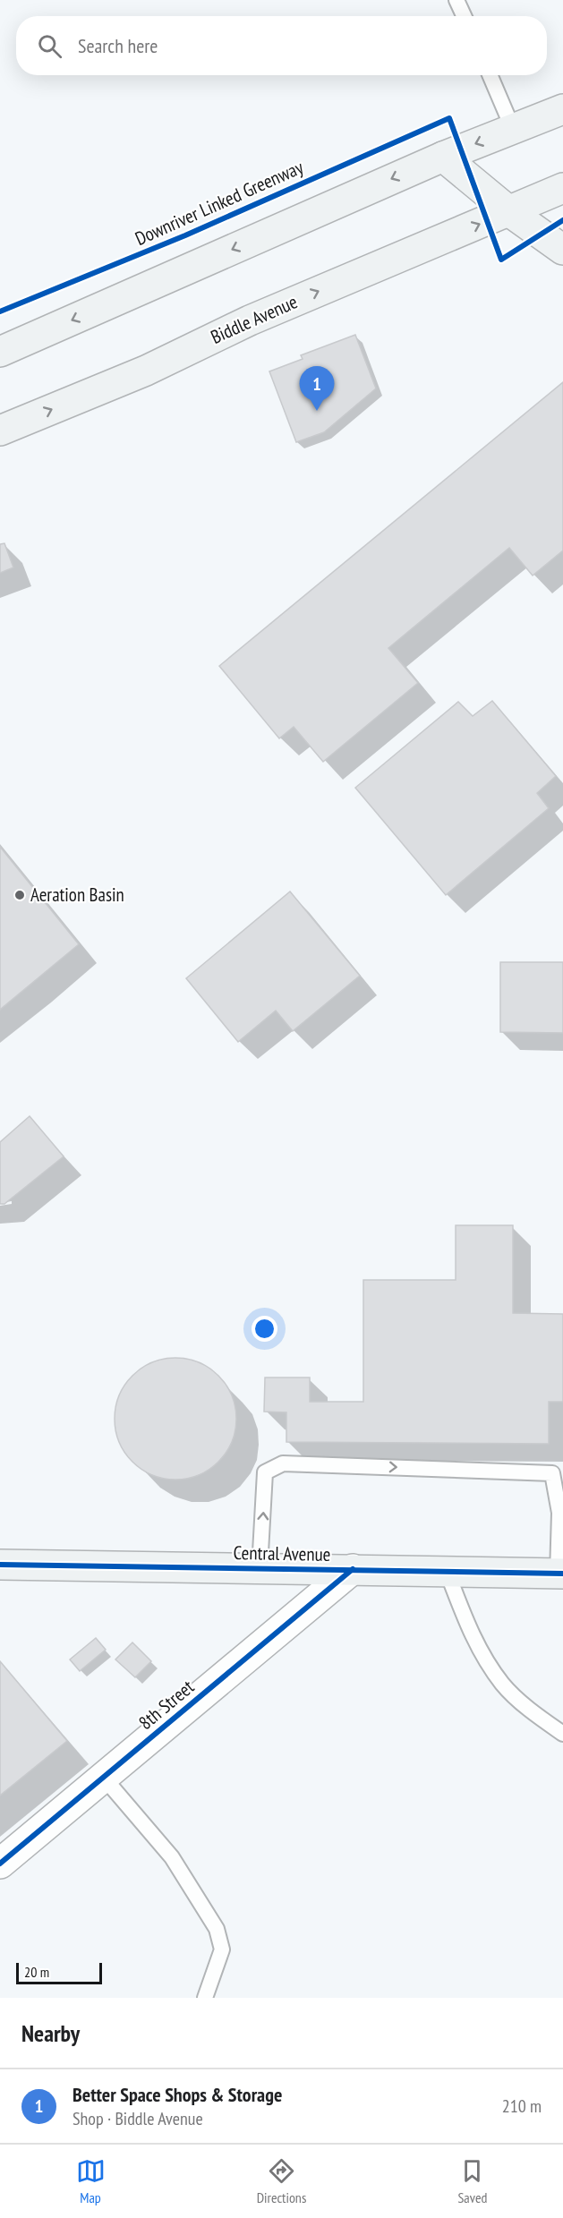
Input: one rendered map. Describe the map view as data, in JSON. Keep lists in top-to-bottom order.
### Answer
{
  "streets": {
    "main road": ["Biddle Avenue", "Central Avenue"],
    "street": ["8th Street"],
    "cycle path": ["Downriver Linked Greenway"]
  },
  "crossings": [
    ["Central Avenue", "8th Street"]
  ],
  "places": ["Aeration Basin"],
  "scale_bar": "20 m",
  "page": {
    "search": "Search here",
    "pins": "1",
    "scale": "20 m",
    "heading": "Nearby",
    "list": [
      {
        "mark": "1",
        "name": "Better Space Shops & Storage",
        "note": "Shop · Biddle Avenue",
        "value": "210 m"
      }
    ],
    "nav": ["Map", "Directions", "Saved"]
  }
}
